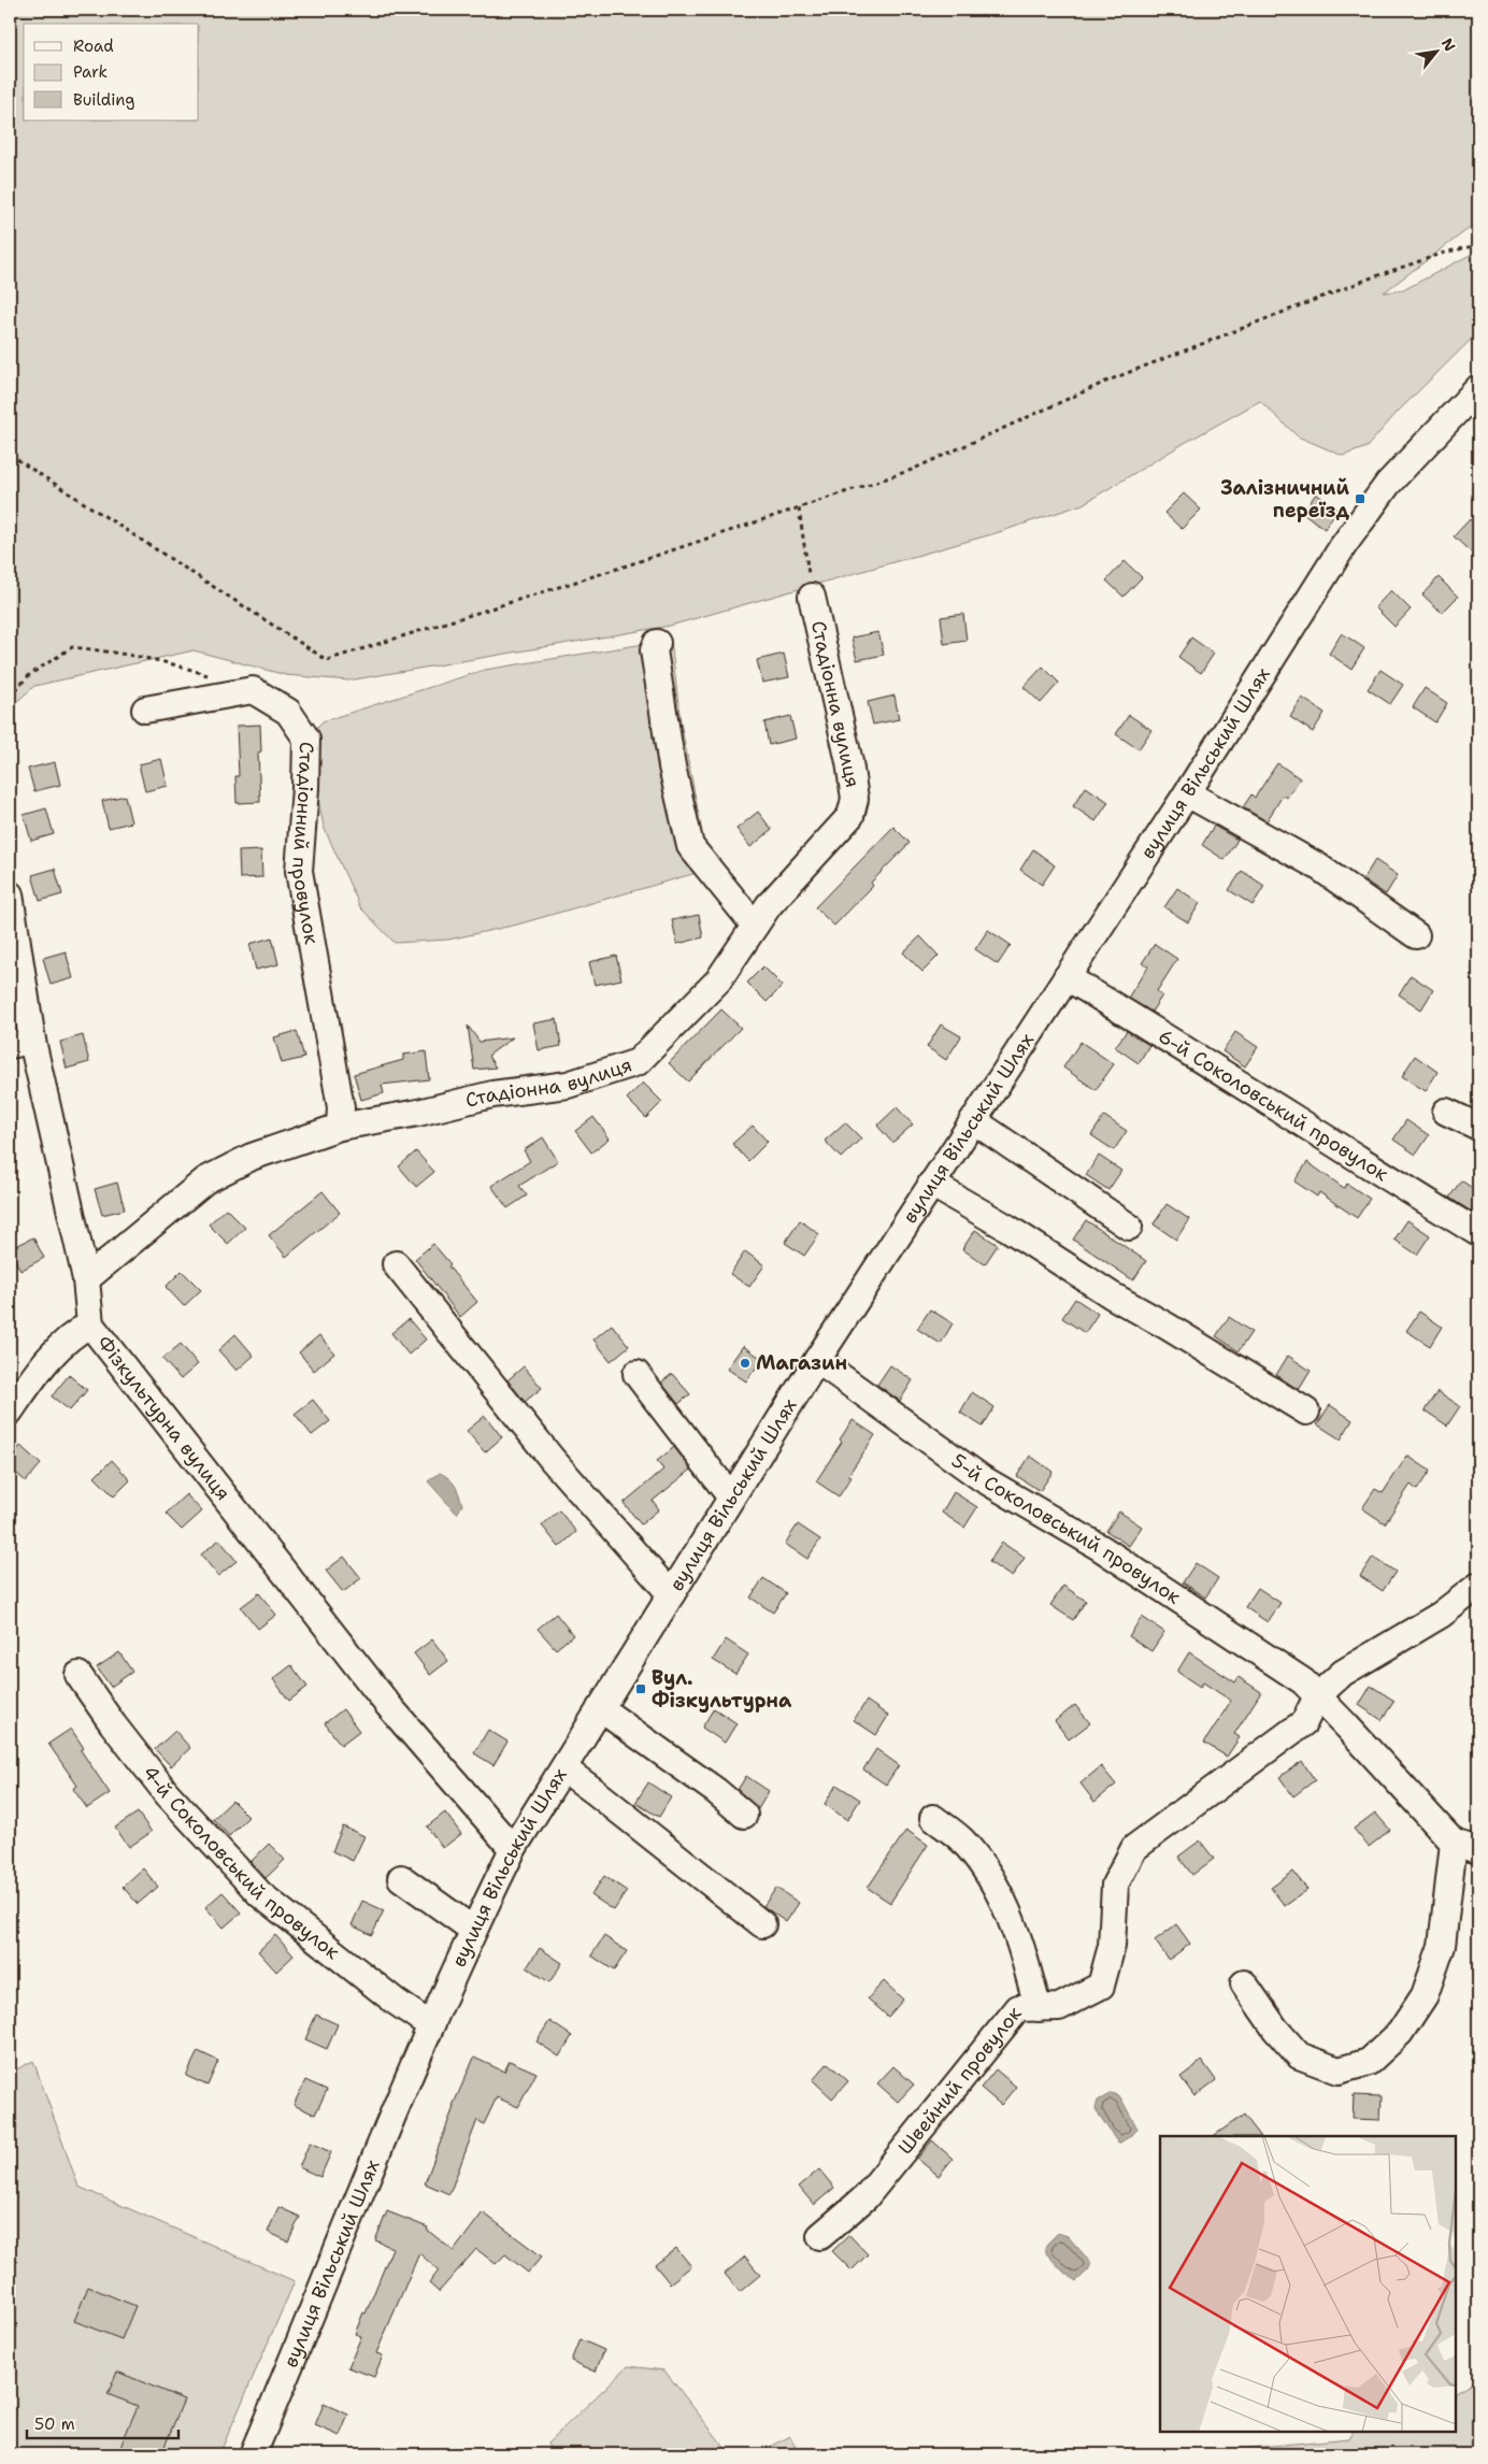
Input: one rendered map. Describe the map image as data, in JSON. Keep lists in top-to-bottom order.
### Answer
{
  "streets": {
    "street": [
      "Стадіонна вулиця",
      "вулиця Вільський Шлях",
      "Стадіонний провулок",
      "6-й Соколовський провулок",
      "Фізкультурна вулиця",
      "5-й Соколовський провулок",
      "4-й Соколовський провулок",
      "Швейний провулок"
    ]
  },
  "crossings": [
    ["Стадіонна вулиця", "Стадіонний провулок"],
    ["Стадіонна вулиця", "Фізкультурна вулиця"],
    ["вулиця Вільський Шлях", "6-й Соколовський провулок"],
    ["вулиця Вільський Шлях", "Фізкультурна вулиця"],
    ["вулиця Вільський Шлях", "5-й Соколовський провулок"],
    ["вулиця Вільський Шлях", "4-й Соколовський провулок"],
    ["5-й Соколовський провулок", "Швейний провулок"]
  ],
  "places": {
    "transit": ["Залізничний переїзд", "Вул. Фізкультурна"],
    "other": ["Магазин"]
  },
  "legend": ["Road", "Park", "Building"],
  "scale_bar": "50 m",
  "north": "top right"
}
